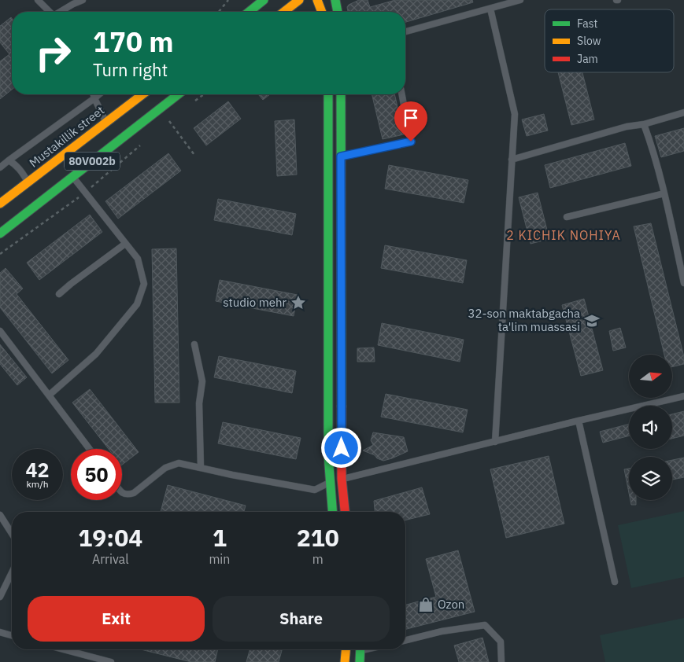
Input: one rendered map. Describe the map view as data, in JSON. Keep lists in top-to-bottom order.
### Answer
{
  "streets": {
    "main road": ["Mustakillik street", "80V002b"]
  },
  "districts": ["2 KICHIK NOHIYA"],
  "places": {
    "place": ["studio mehr"],
    "school or university": ["32-son maktabgacha ta'lim muassasi"],
    "shop": ["Ozon"]
  },
  "legend": ["Fast", "Slow", "Jam"],
  "north": "right",
  "page": {
    "turn": ["170 m", "Turn right"],
    "speed": "42 km/h",
    "limit": "50",
    "eta": [
      "19:04",
      "Arrival",
      "1",
      "min",
      "210",
      "m"
    ],
    "buttons": ["Exit", "Share"]
  }
}
